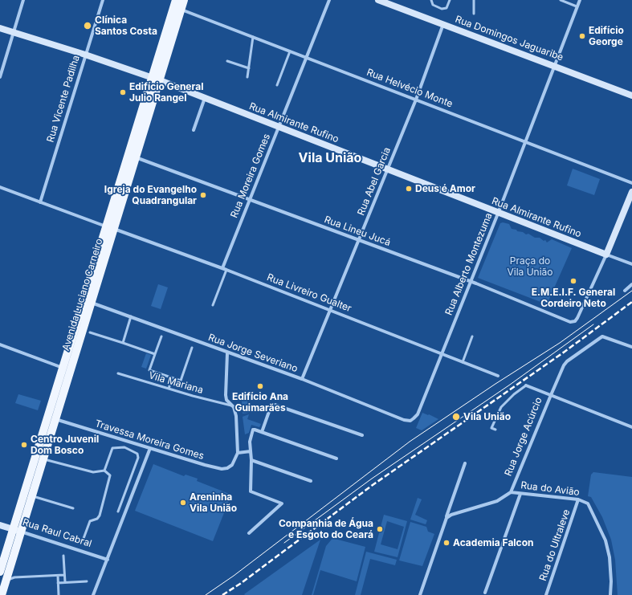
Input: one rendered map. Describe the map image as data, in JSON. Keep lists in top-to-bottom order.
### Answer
{
  "streets": {
    "main road": ["Avenida Luciano Carneiro"],
    "street": [
      "Rua Domingos Jaguaribe",
      "Rua Helvécio Monte",
      "Rua Vicente Padilha",
      "Rua Almirante Rufino",
      "Rua Moreira Gomes",
      "Rua Abel Garcia",
      "Rua Lineu Jucá",
      "Rua Alberto Montezuma",
      "Rua Livreiro Gualter",
      "Rua Jorge Severiano",
      "Rua Jorge Acúrcio",
      "Travessa Moreira Gomes",
      "Rua do Avião",
      "Rua Raul Cabral",
      "Rua do Ultraleve"
    ],
    "lane": ["Vila Mariana"]
  },
  "crossings": [
    ["Rua Domingos Jaguaribe", "Rua Abel Garcia"],
    ["Rua Domingos Jaguaribe", "Rua Alberto Montezuma"],
    ["Rua Helvécio Monte", "Rua Moreira Gomes"],
    ["Rua Helvécio Monte", "Rua Abel Garcia"],
    ["Rua Helvécio Monte", "Rua Alberto Montezuma"],
    ["Rua Helvécio Monte", "Avenida Luciano Carneiro"],
    ["Rua Vicente Padilha", "Rua Almirante Rufino"],
    ["Rua Vicente Padilha", "Rua Livreiro Gualter"],
    ["Rua Almirante Rufino", "Rua Moreira Gomes"],
    ["Rua Almirante Rufino", "Rua Abel Garcia"],
    ["Rua Almirante Rufino", "Rua Lineu Jucá"],
    ["Rua Almirante Rufino", "Rua Alberto Montezuma"],
    ["Rua Almirante Rufino", "Avenida Luciano Carneiro"],
    ["Rua Moreira Gomes", "Rua Lineu Jucá"],
    ["Rua Moreira Gomes", "Rua Livreiro Gualter"],
    ["Rua Abel Garcia", "Rua Lineu Jucá"],
    ["Rua Abel Garcia", "Rua Livreiro Gualter"],
    ["Rua Abel Garcia", "Rua Jorge Severiano"],
    ["Rua Lineu Jucá", "Rua Alberto Montezuma"],
    ["Rua Lineu Jucá", "Avenida Luciano Carneiro"],
    ["Rua Alberto Montezuma", "Rua Livreiro Gualter"],
    ["Rua Alberto Montezuma", "Rua Jorge Severiano"],
    ["Rua Livreiro Gualter", "Avenida Luciano Carneiro"],
    ["Avenida Luciano Carneiro", "Rua Jorge Severiano"],
    ["Avenida Luciano Carneiro", "Travessa Moreira Gomes"],
    ["Avenida Luciano Carneiro", "Rua Raul Cabral"],
    ["Rua Jorge Acúrcio", "Rua do Avião"],
    ["Rua do Avião", "Rua do Ultraleve"]
  ],
  "districts": ["Vila União"],
  "parks": ["Praça do Vila União"],
  "places": [
    "Clínica Santos Costa",
    "Edifício George",
    "Edifício General Julio Rangel",
    "Deus é Amor",
    "Igreja do Evangelho Quadrangular",
    "E.M.E.I.F. General Cordeiro Neto",
    "Edifício Ana Guimarães",
    "Vila União",
    "Centro Juvenil Dom Bosco",
    "Areninha Vila União",
    "Companhia de Água e Esgoto do Ceará",
    "Academia Falcon"
  ]
}
